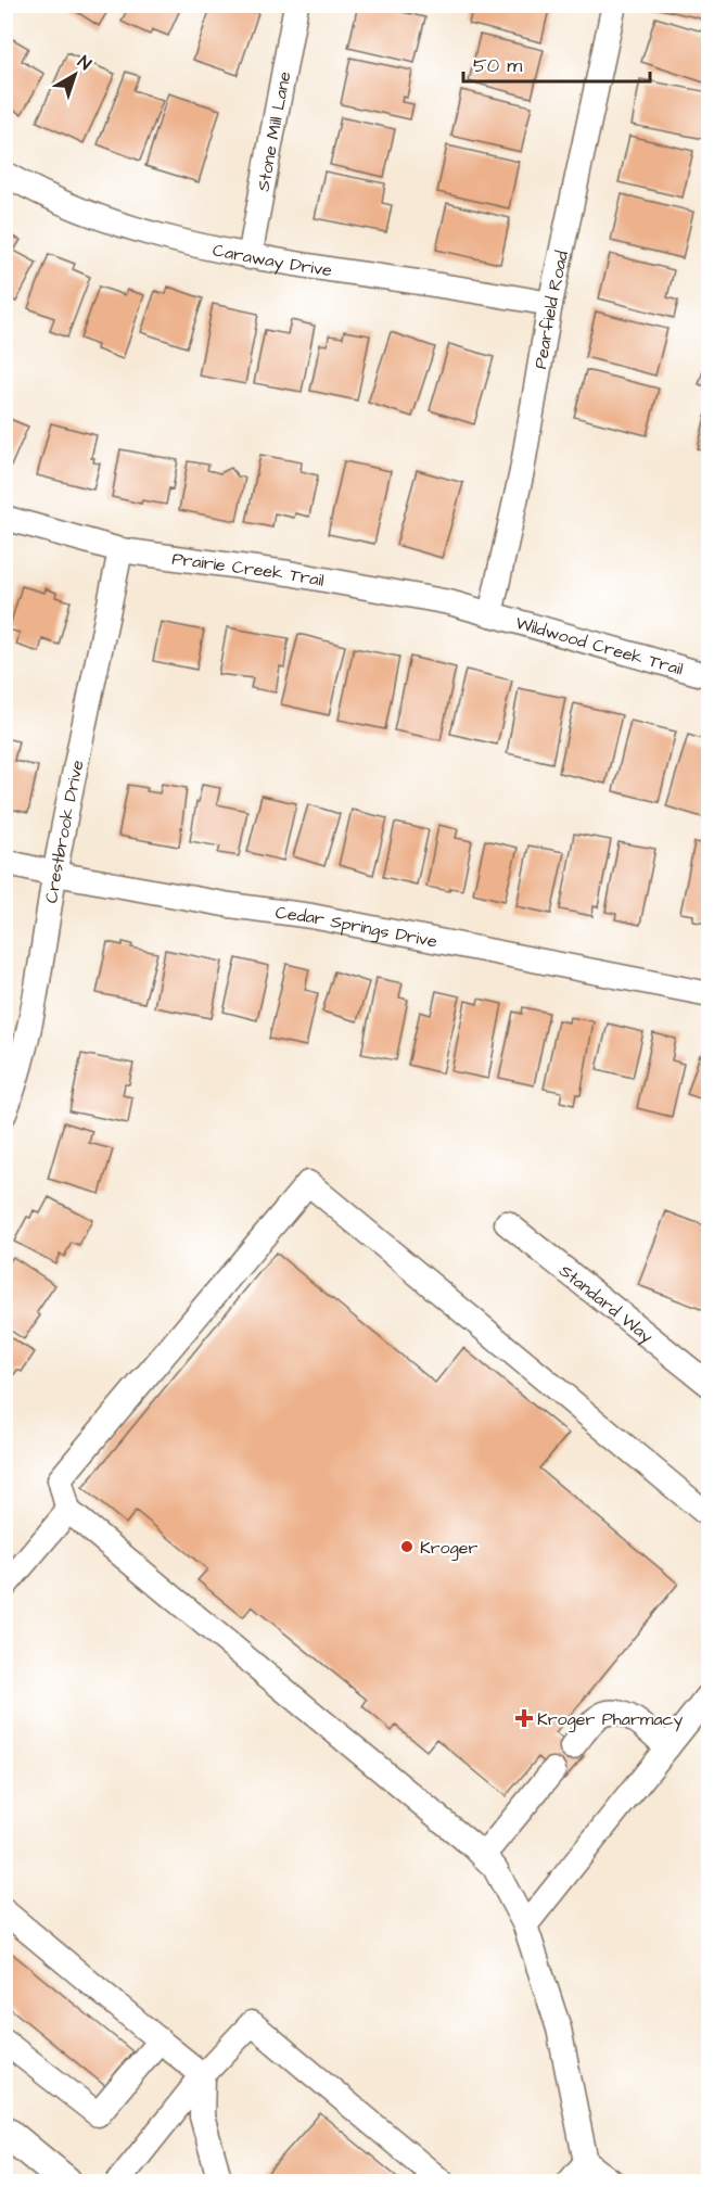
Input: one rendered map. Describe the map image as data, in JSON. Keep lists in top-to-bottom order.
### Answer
{
  "streets": {
    "street": [
      "Stone Mill Lane",
      "Caraway Drive",
      "Pearfield Road",
      "Prairie Creek Trail",
      "Wildwood Creek Trail",
      "Crestbrook Drive",
      "Cedar Springs Drive",
      "Standard Way"
    ]
  },
  "crossings": [
    ["Stone Mill Lane", "Caraway Drive"],
    ["Caraway Drive", "Pearfield Road"],
    ["Pearfield Road", "Prairie Creek Trail"],
    ["Pearfield Road", "Wildwood Creek Trail"],
    ["Prairie Creek Trail", "Wildwood Creek Trail"],
    ["Prairie Creek Trail", "Crestbrook Drive"],
    ["Crestbrook Drive", "Cedar Springs Drive"]
  ],
  "places": {
    "other": ["Kroger"],
    "health": ["Kroger Pharmacy"]
  },
  "scale_bar": "50 m",
  "north": "top right"
}
